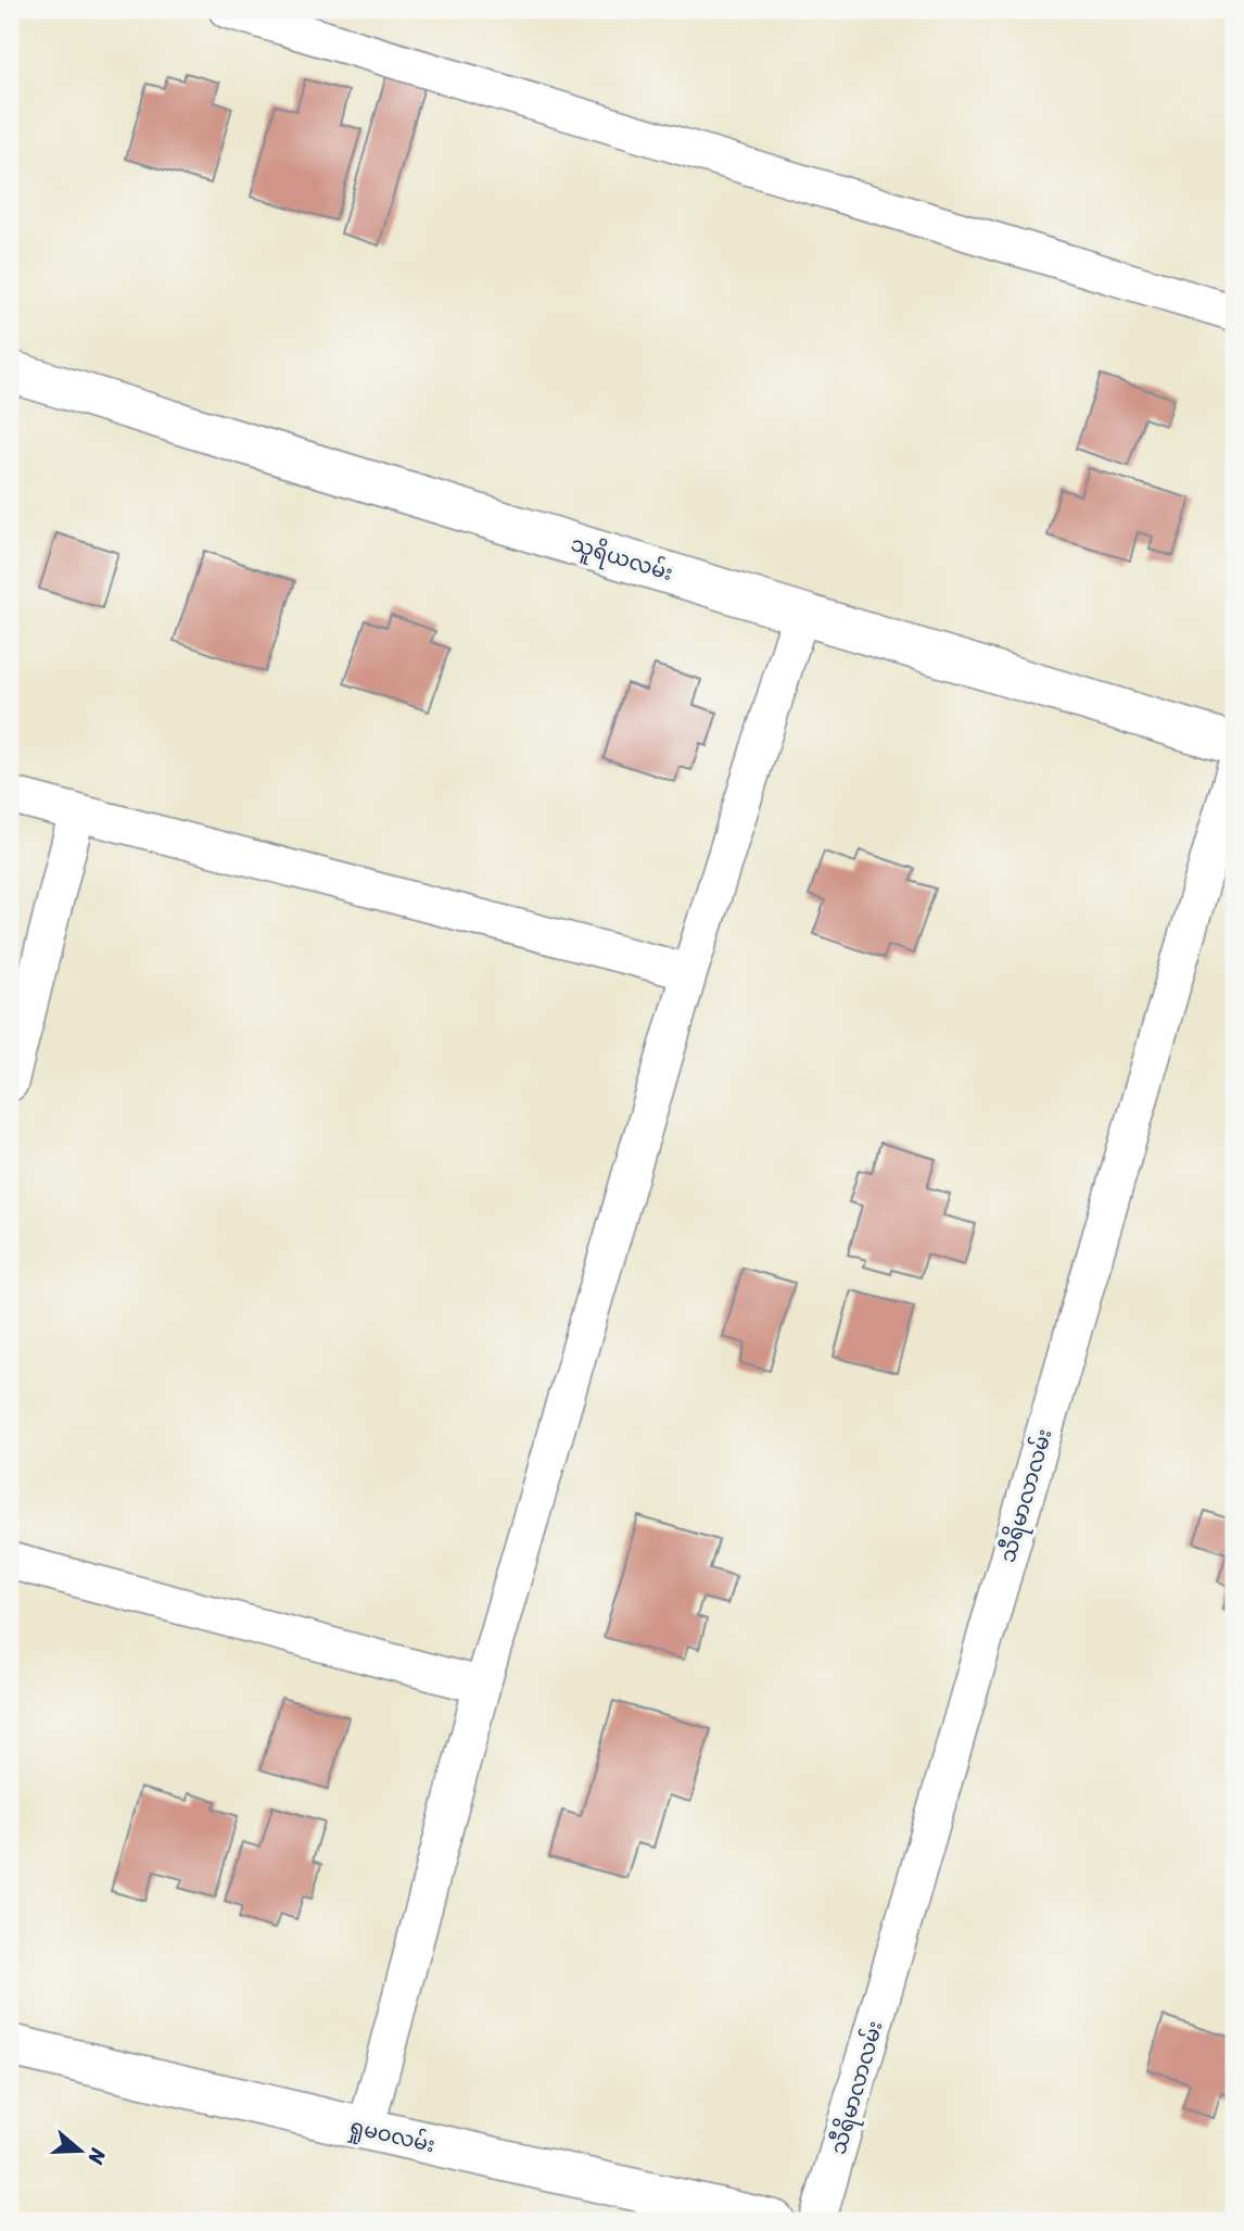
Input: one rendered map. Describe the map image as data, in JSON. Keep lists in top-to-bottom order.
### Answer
{
  "streets": {
    "street": ["သူရိယလမ်း", "သီရိမာလာလမ်း", "ရှုမဝလမ်း"]
  },
  "north": "right"
}
